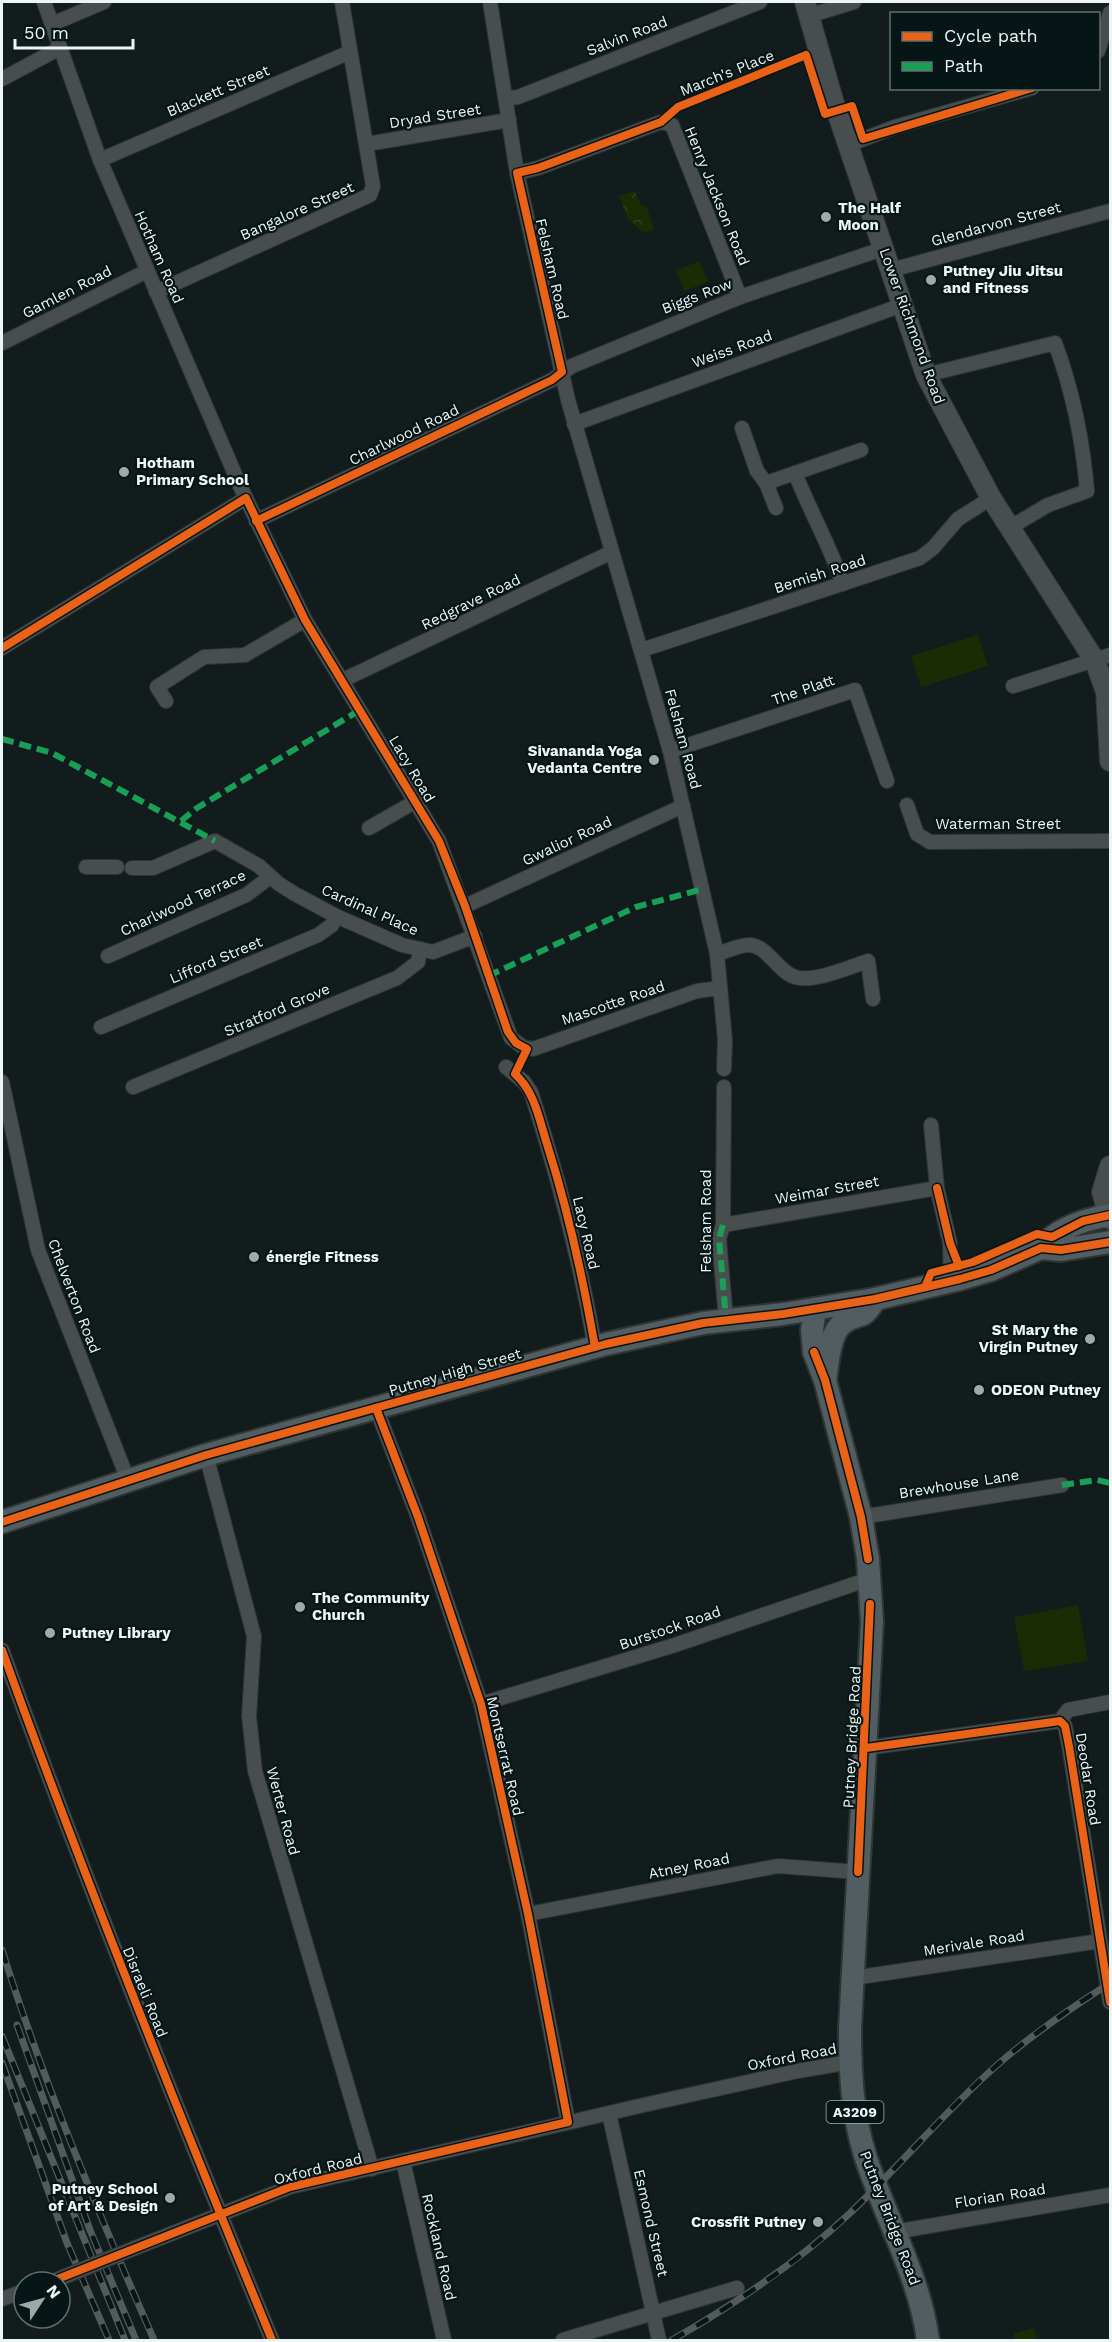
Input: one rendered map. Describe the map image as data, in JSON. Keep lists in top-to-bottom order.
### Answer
{
  "streets": {
    "main road": [
      "Lower Richmond Road",
      "Putney High Street",
      "Putney Bridge Road",
      "A3209"
    ],
    "street": [
      "Salvin Road",
      "Blackett Street",
      "Dryad Street",
      "Henry Jackson Road",
      "Bangalore Street",
      "Glendarvon Street",
      "Hotham Road",
      "Felsham Road",
      "Gamlen Road",
      "Biggs Row",
      "Weiss Road",
      "Charlwood Road",
      "Bemish Road",
      "Redgrave Road",
      "The Platt",
      "Lacy Road",
      "Waterman Street",
      "Gwalior Road",
      "Charlwood Terrace",
      "Cardinal Place",
      "Lifford Street",
      "Mascotte Road",
      "Stratford Grove",
      "Weimar Street",
      "Chelverton Road",
      "Brewhouse Lane",
      "Burstock Road",
      "Montserrat Road",
      "Deodar Road",
      "Werter Road",
      "Atney Road",
      "Merivale Road",
      "Disraeli Road",
      "Oxford Road",
      "Florian Road",
      "Esmond Street",
      "Rockland Road"
    ],
    "cycle path": ["March's Place"]
  },
  "crossings": [
    ["Salvin Road", "Felsham Road"],
    ["Blackett Street", "Bangalore Street"],
    ["Blackett Street", "Hotham Road"],
    ["Dryad Street", "Bangalore Street"],
    ["Dryad Street", "Felsham Road"],
    ["Henry Jackson Road", "Felsham Road"],
    ["Henry Jackson Road", "Biggs Row"],
    ["Bangalore Street", "Hotham Road"],
    ["Glendarvon Street", "Lower Richmond Road"],
    ["Hotham Road", "Gamlen Road"],
    ["Hotham Road", "Charlwood Road"],
    ["Hotham Road", "Lacy Road"],
    ["Felsham Road", "Biggs Row"],
    ["Felsham Road", "Weiss Road"],
    ["Felsham Road", "Charlwood Road"],
    ["Felsham Road", "Bemish Road"],
    ["Felsham Road", "Redgrave Road"],
    ["Felsham Road", "The Platt"],
    ["Felsham Road", "Gwalior Road"],
    ["Felsham Road", "Mascotte Road"],
    ["Felsham Road", "Weimar Street"],
    ["Felsham Road", "Putney High Street"],
    ["Biggs Row", "Lower Richmond Road"],
    ["Biggs Row", "Charlwood Road"],
    ["Lower Richmond Road", "Weiss Road"],
    ["Lower Richmond Road", "Bemish Road"],
    ["Charlwood Road", "Lacy Road"],
    ["Redgrave Road", "Lacy Road"],
    ["Lacy Road", "Gwalior Road"],
    ["Lacy Road", "Cardinal Place"],
    ["Lacy Road", "Mascotte Road"],
    ["Lacy Road", "Putney High Street"],
    ["Charlwood Terrace", "Cardinal Place"],
    ["Cardinal Place", "Lifford Street"],
    ["Cardinal Place", "Stratford Grove"],
    ["Chelverton Road", "Putney High Street"],
    ["Putney High Street", "Putney Bridge Road"],
    ["Putney High Street", "Montserrat Road"],
    ["Putney High Street", "Werter Road"],
    ["Brewhouse Lane", "Putney Bridge Road"],
    ["Burstock Road", "Putney Bridge Road"],
    ["Burstock Road", "Montserrat Road"],
    ["Putney Bridge Road", "Deodar Road"],
    ["Putney Bridge Road", "Atney Road"],
    ["Putney Bridge Road", "Merivale Road"],
    ["Putney Bridge Road", "Oxford Road"],
    ["Putney Bridge Road", "Florian Road"],
    ["Montserrat Road", "Atney Road"],
    ["Montserrat Road", "Oxford Road"],
    ["Deodar Road", "Merivale Road"],
    ["Werter Road", "Oxford Road"],
    ["Disraeli Road", "Oxford Road"],
    ["Oxford Road", "Esmond Street"],
    ["Oxford Road", "Rockland Road"]
  ],
  "places": [
    "The Half Moon",
    "Putney Jiu Jitsu and Fitness",
    "Hotham Primary School",
    "Sivananda Yoga Vedanta Centre",
    "énergie Fitness",
    "St Mary the Virgin Putney",
    "ODEON Putney",
    "The Community Church",
    "Putney Library",
    "Putney School of Art & Design",
    "Crossfit Putney"
  ],
  "legend": ["Cycle path", "Path"],
  "scale_bar": "50 m",
  "north": "top right"
}
